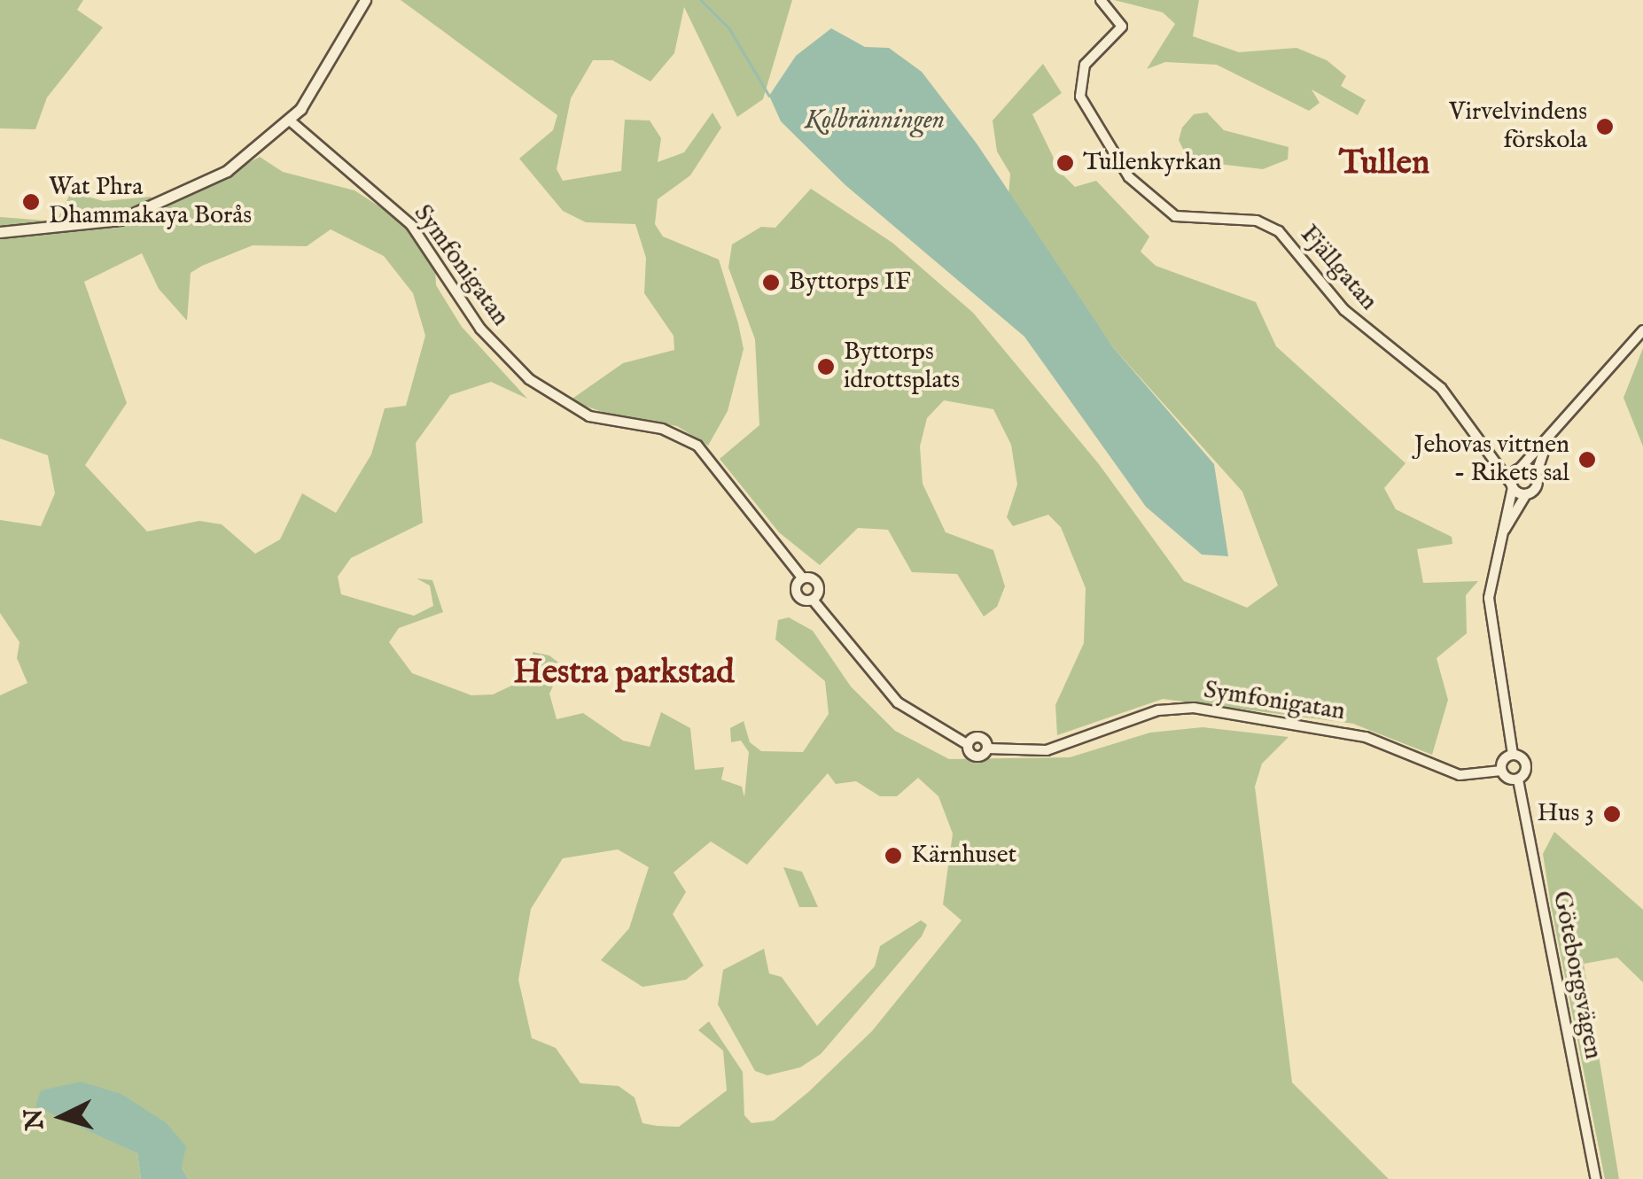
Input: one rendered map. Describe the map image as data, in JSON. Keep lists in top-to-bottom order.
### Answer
{
  "streets": {
    "street": ["Symfonigatan", "Fjällgatan", "Göteborgsvägen"]
  },
  "districts": ["Tullen", "Hestra parkstad"],
  "water": ["Kolbränningen"],
  "places": [
    "Virvelvindens förskola",
    "Tullenkyrkan",
    "Wat Phra Dhammakaya Borås",
    "Byttorps IF",
    "Byttorps idrottsplats",
    "Jehovas vittnen - Rikets sal",
    "Hus 3",
    "Kärnhuset"
  ],
  "north": "left"
}
